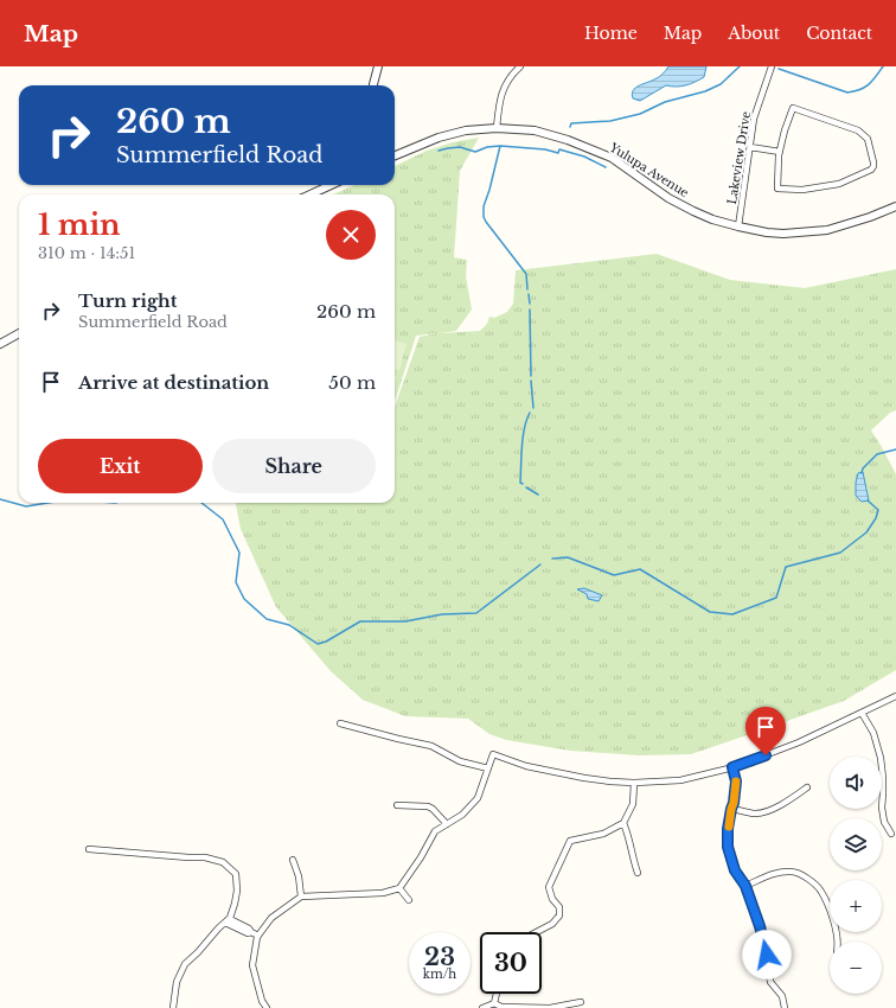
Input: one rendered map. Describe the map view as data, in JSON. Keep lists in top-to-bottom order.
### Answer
{
  "streets": {
    "street": ["Lakeview Drive", "Yulupa Avenue"]
  },
  "crossings": [
    ["Lakeview Drive", "Yulupa Avenue"]
  ],
  "page": {
    "header": "Map",
    "nav": [
      "Home",
      "Map",
      "About",
      "Contact"
    ],
    "turn": ["260 m", "Summerfield Road"],
    "heading": ["1 min", "310 m · 14:51"],
    "list": [
      {
        "name": "Turn right",
        "note": "Summerfield Road",
        "value": "260 m"
      },
      {
        "name": "Arrive at destination",
        "value": "50 m"
      }
    ],
    "buttons": ["Exit", "Share"],
    "map_buttons": ["+", "−"],
    "speed": "23 km/h",
    "limit": "30"
  }
}
